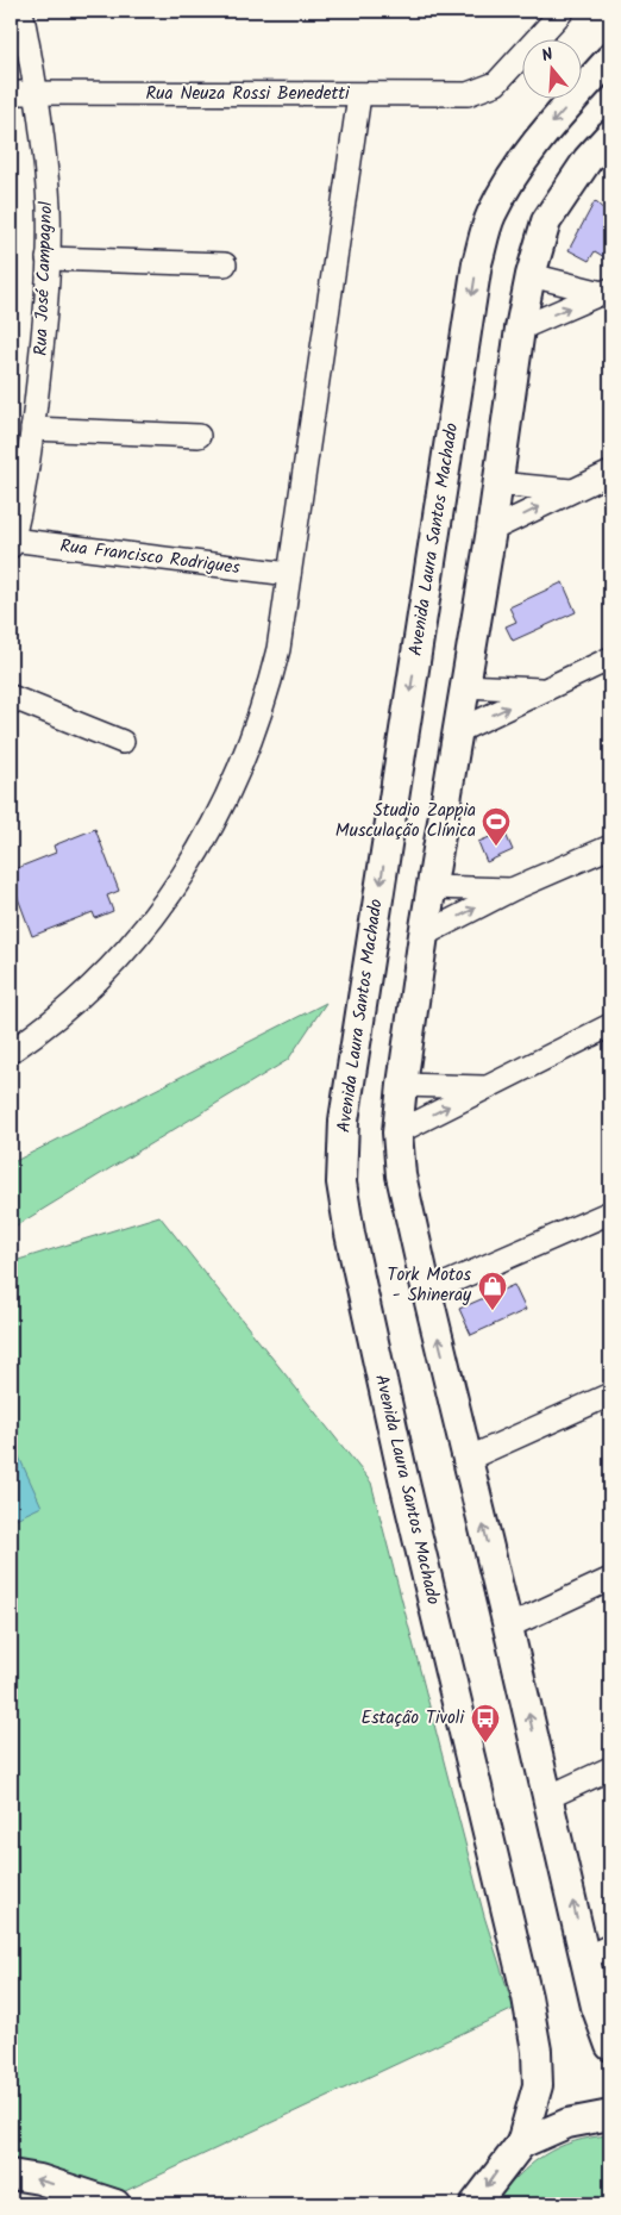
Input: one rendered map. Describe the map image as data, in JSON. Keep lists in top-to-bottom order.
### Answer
{
  "streets": {
    "main road": ["Avenida Laura Santos Machado"],
    "street": ["Rua Neuza Rossi Benedetti", "Rua José Campagnol", "Rua Francisco Rodrigues"]
  },
  "crossings": [
    ["Rua Neuza Rossi Benedetti", "Rua José Campagnol"],
    ["Rua José Campagnol", "Rua Francisco Rodrigues"]
  ],
  "places": {
    "sports": ["Studio Zappia Musculação Clínica"],
    "shop": ["Tork Motos - Shineray"],
    "bus stop": ["Estação Tivoli"]
  },
  "north": "top"
}
